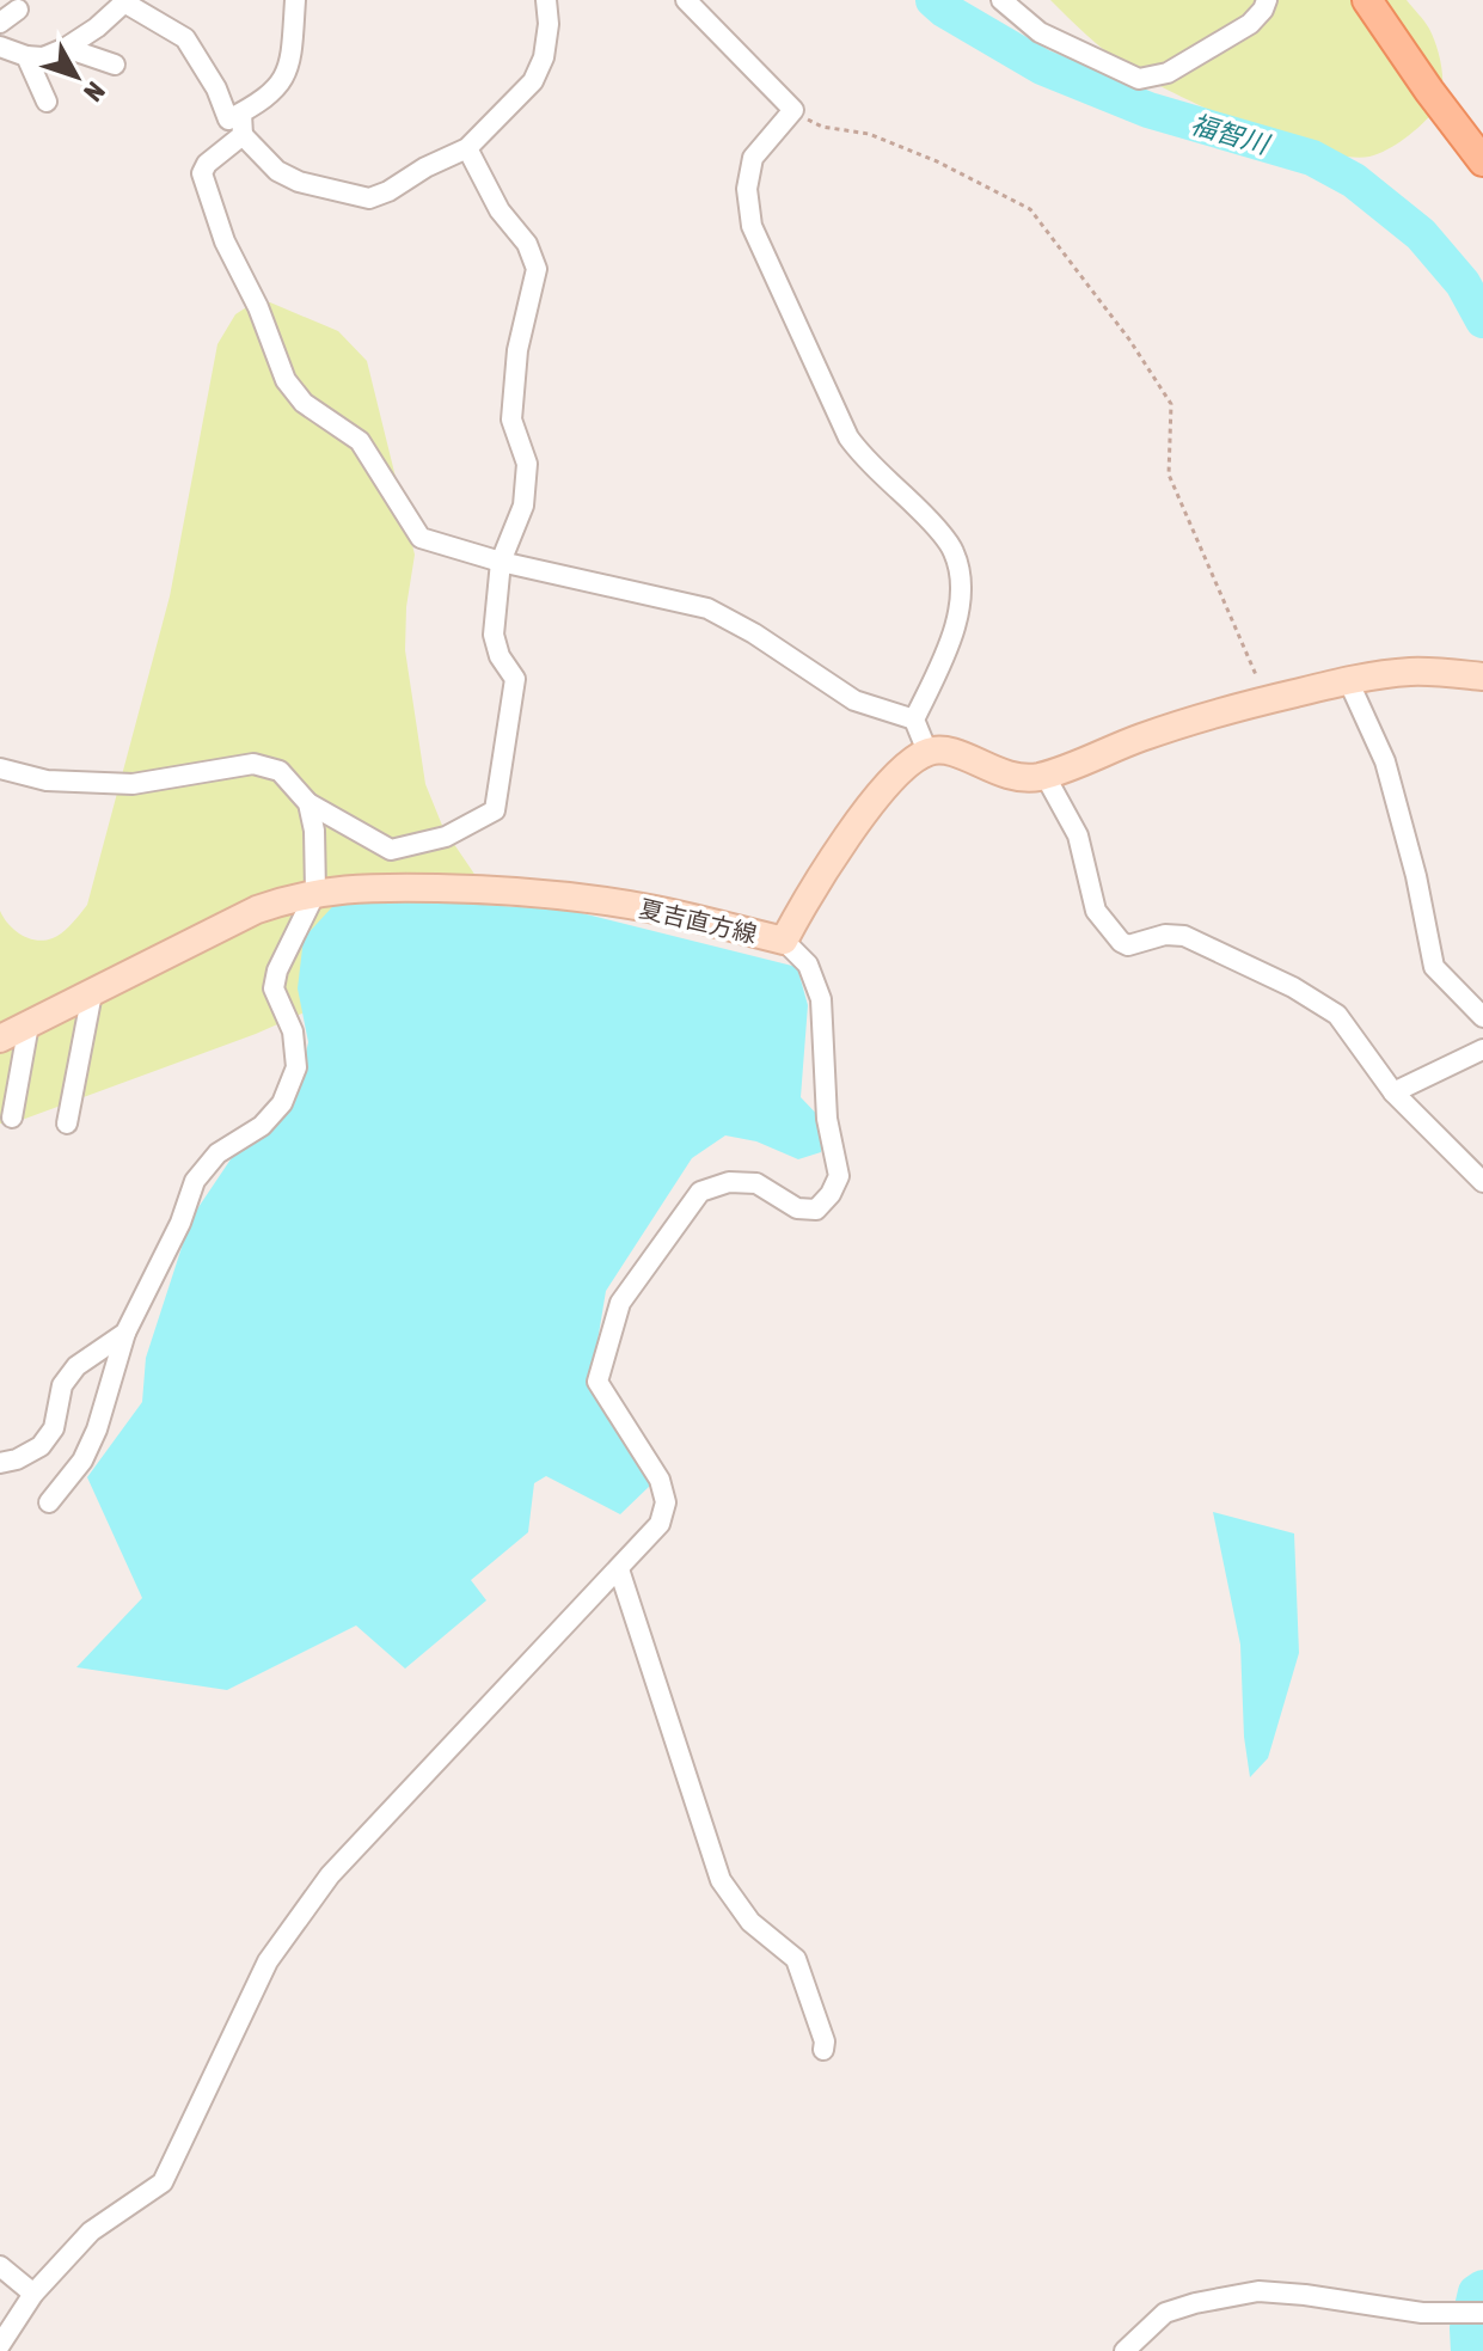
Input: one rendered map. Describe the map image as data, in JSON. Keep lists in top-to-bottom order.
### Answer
{
  "streets": {
    "main road": ["夏吉直方線"]
  },
  "water": ["福智川"],
  "north": "bottom right"
}
